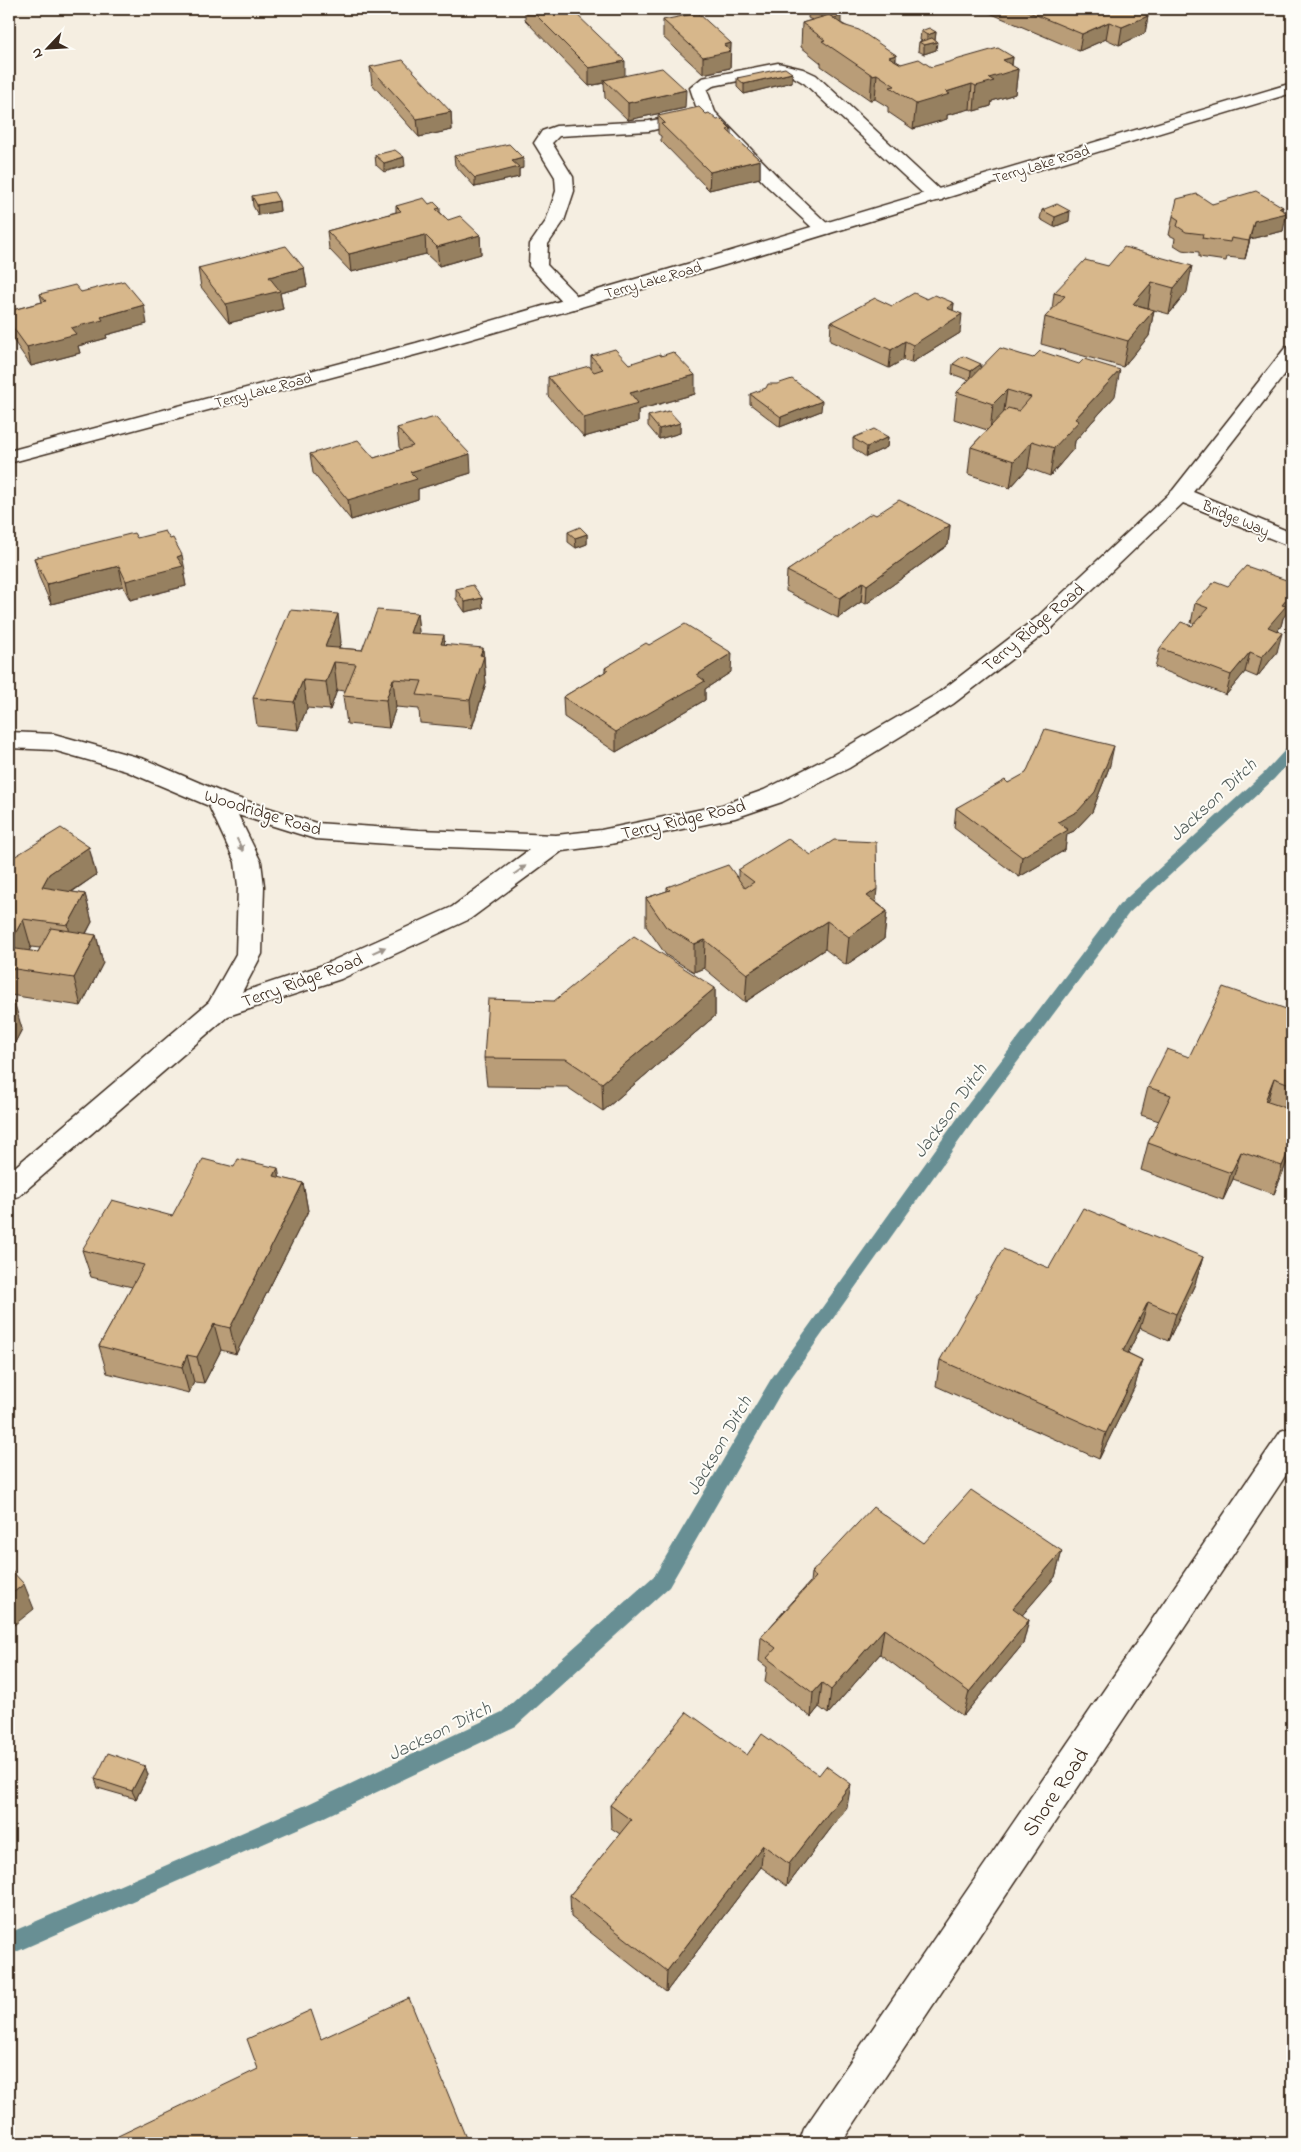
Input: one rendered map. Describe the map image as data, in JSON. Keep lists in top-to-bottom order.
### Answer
{
  "streets": {
    "street": [
      "Terry Lake Road",
      "Bridge Way",
      "Terry Ridge Road",
      "Woodridge Road",
      "Shore Road"
    ]
  },
  "crossings": [
    ["Bridge Way", "Terry Ridge Road"],
    ["Terry Ridge Road", "Woodridge Road"]
  ],
  "water": ["Jackson Ditch"],
  "north": "bottom left"
}
